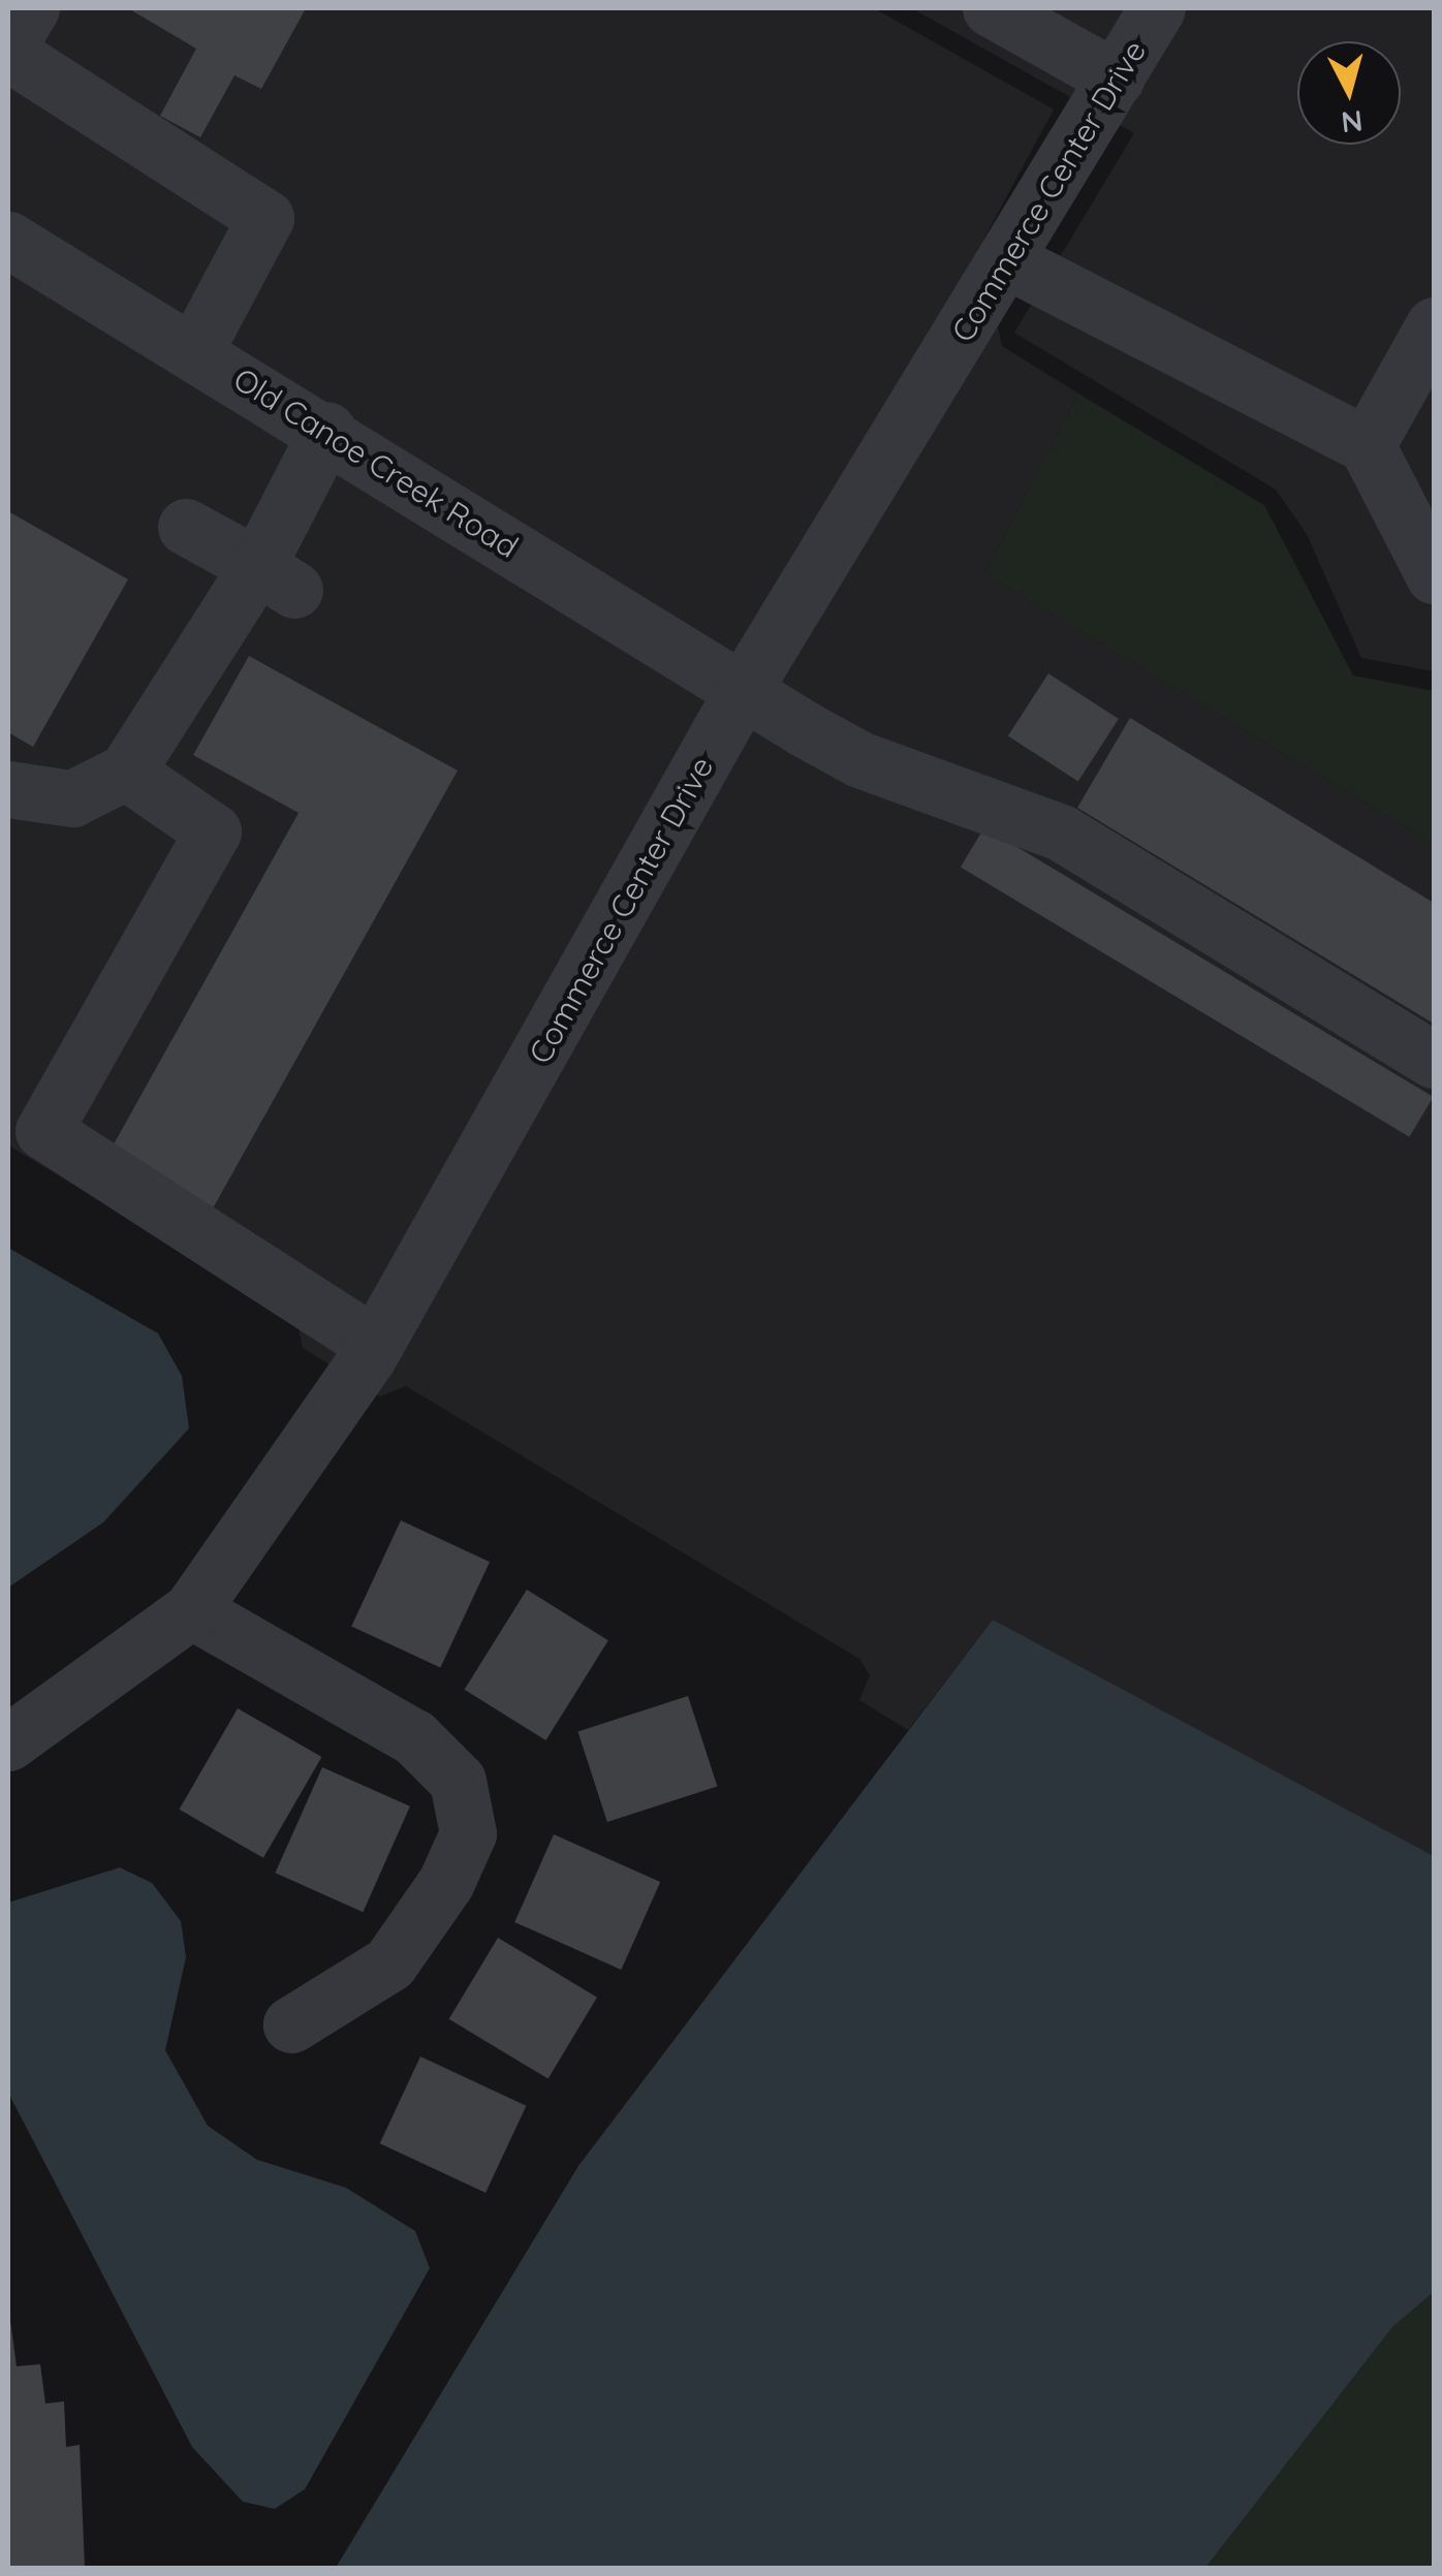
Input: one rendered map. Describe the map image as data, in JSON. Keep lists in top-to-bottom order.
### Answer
{
  "streets": {
    "street": ["Commerce Center Drive", "Old Canoe Creek Road"]
  },
  "crossings": [
    ["Commerce Center Drive", "Old Canoe Creek Road"]
  ],
  "north": "bottom"
}
